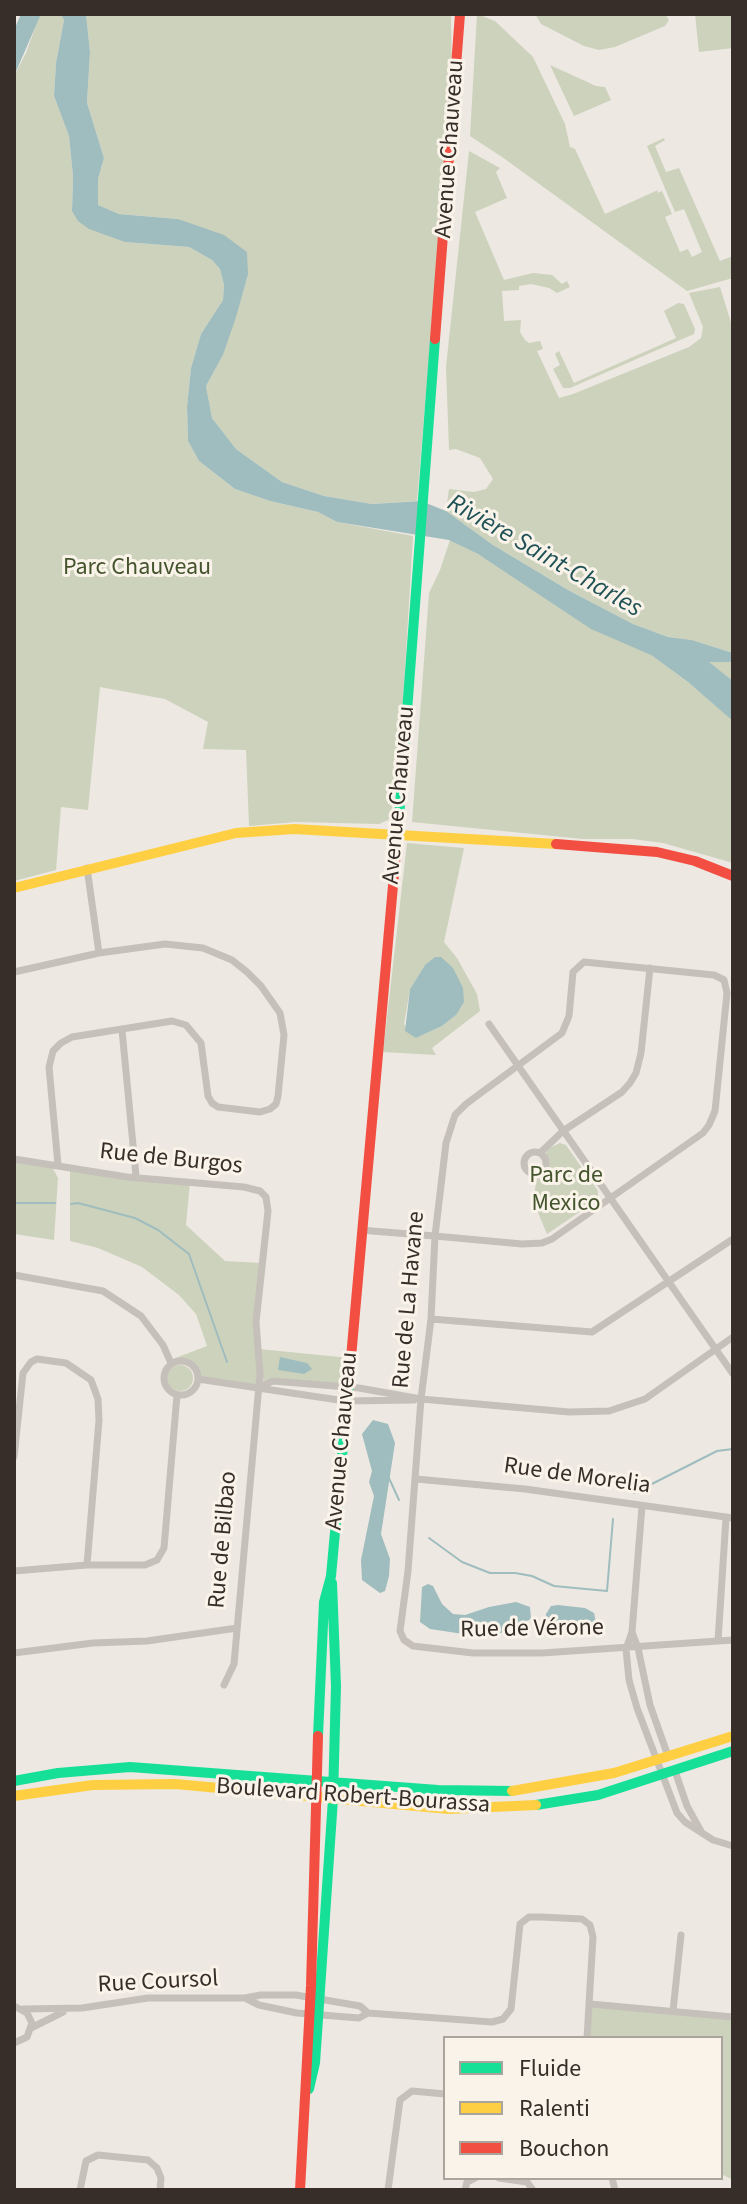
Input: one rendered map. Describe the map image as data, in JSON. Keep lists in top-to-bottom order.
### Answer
{
  "streets": {
    "main road": ["Avenue Chauveau", "Boulevard Robert-Bourassa"],
    "street": [
      "Rue de Burgos",
      "Rue de La Havane",
      "Rue de Morelia",
      "Rue de Bilbao",
      "Rue de Vérone",
      "Rue Coursol"
    ]
  },
  "crossings": [
    ["Avenue Chauveau", "Boulevard Robert-Bourassa"],
    ["Avenue Chauveau", "Rue Coursol"],
    ["Rue de Burgos", "Rue de Bilbao"],
    ["Rue de La Havane", "Rue de Morelia"],
    ["Rue de La Havane", "Rue de Vérone"]
  ],
  "water": ["Rivière Saint-Charles"],
  "parks": ["Parc Chauveau", "Parc de Mexico"],
  "legend": ["Fluide", "Ralenti", "Bouchon"]
}
